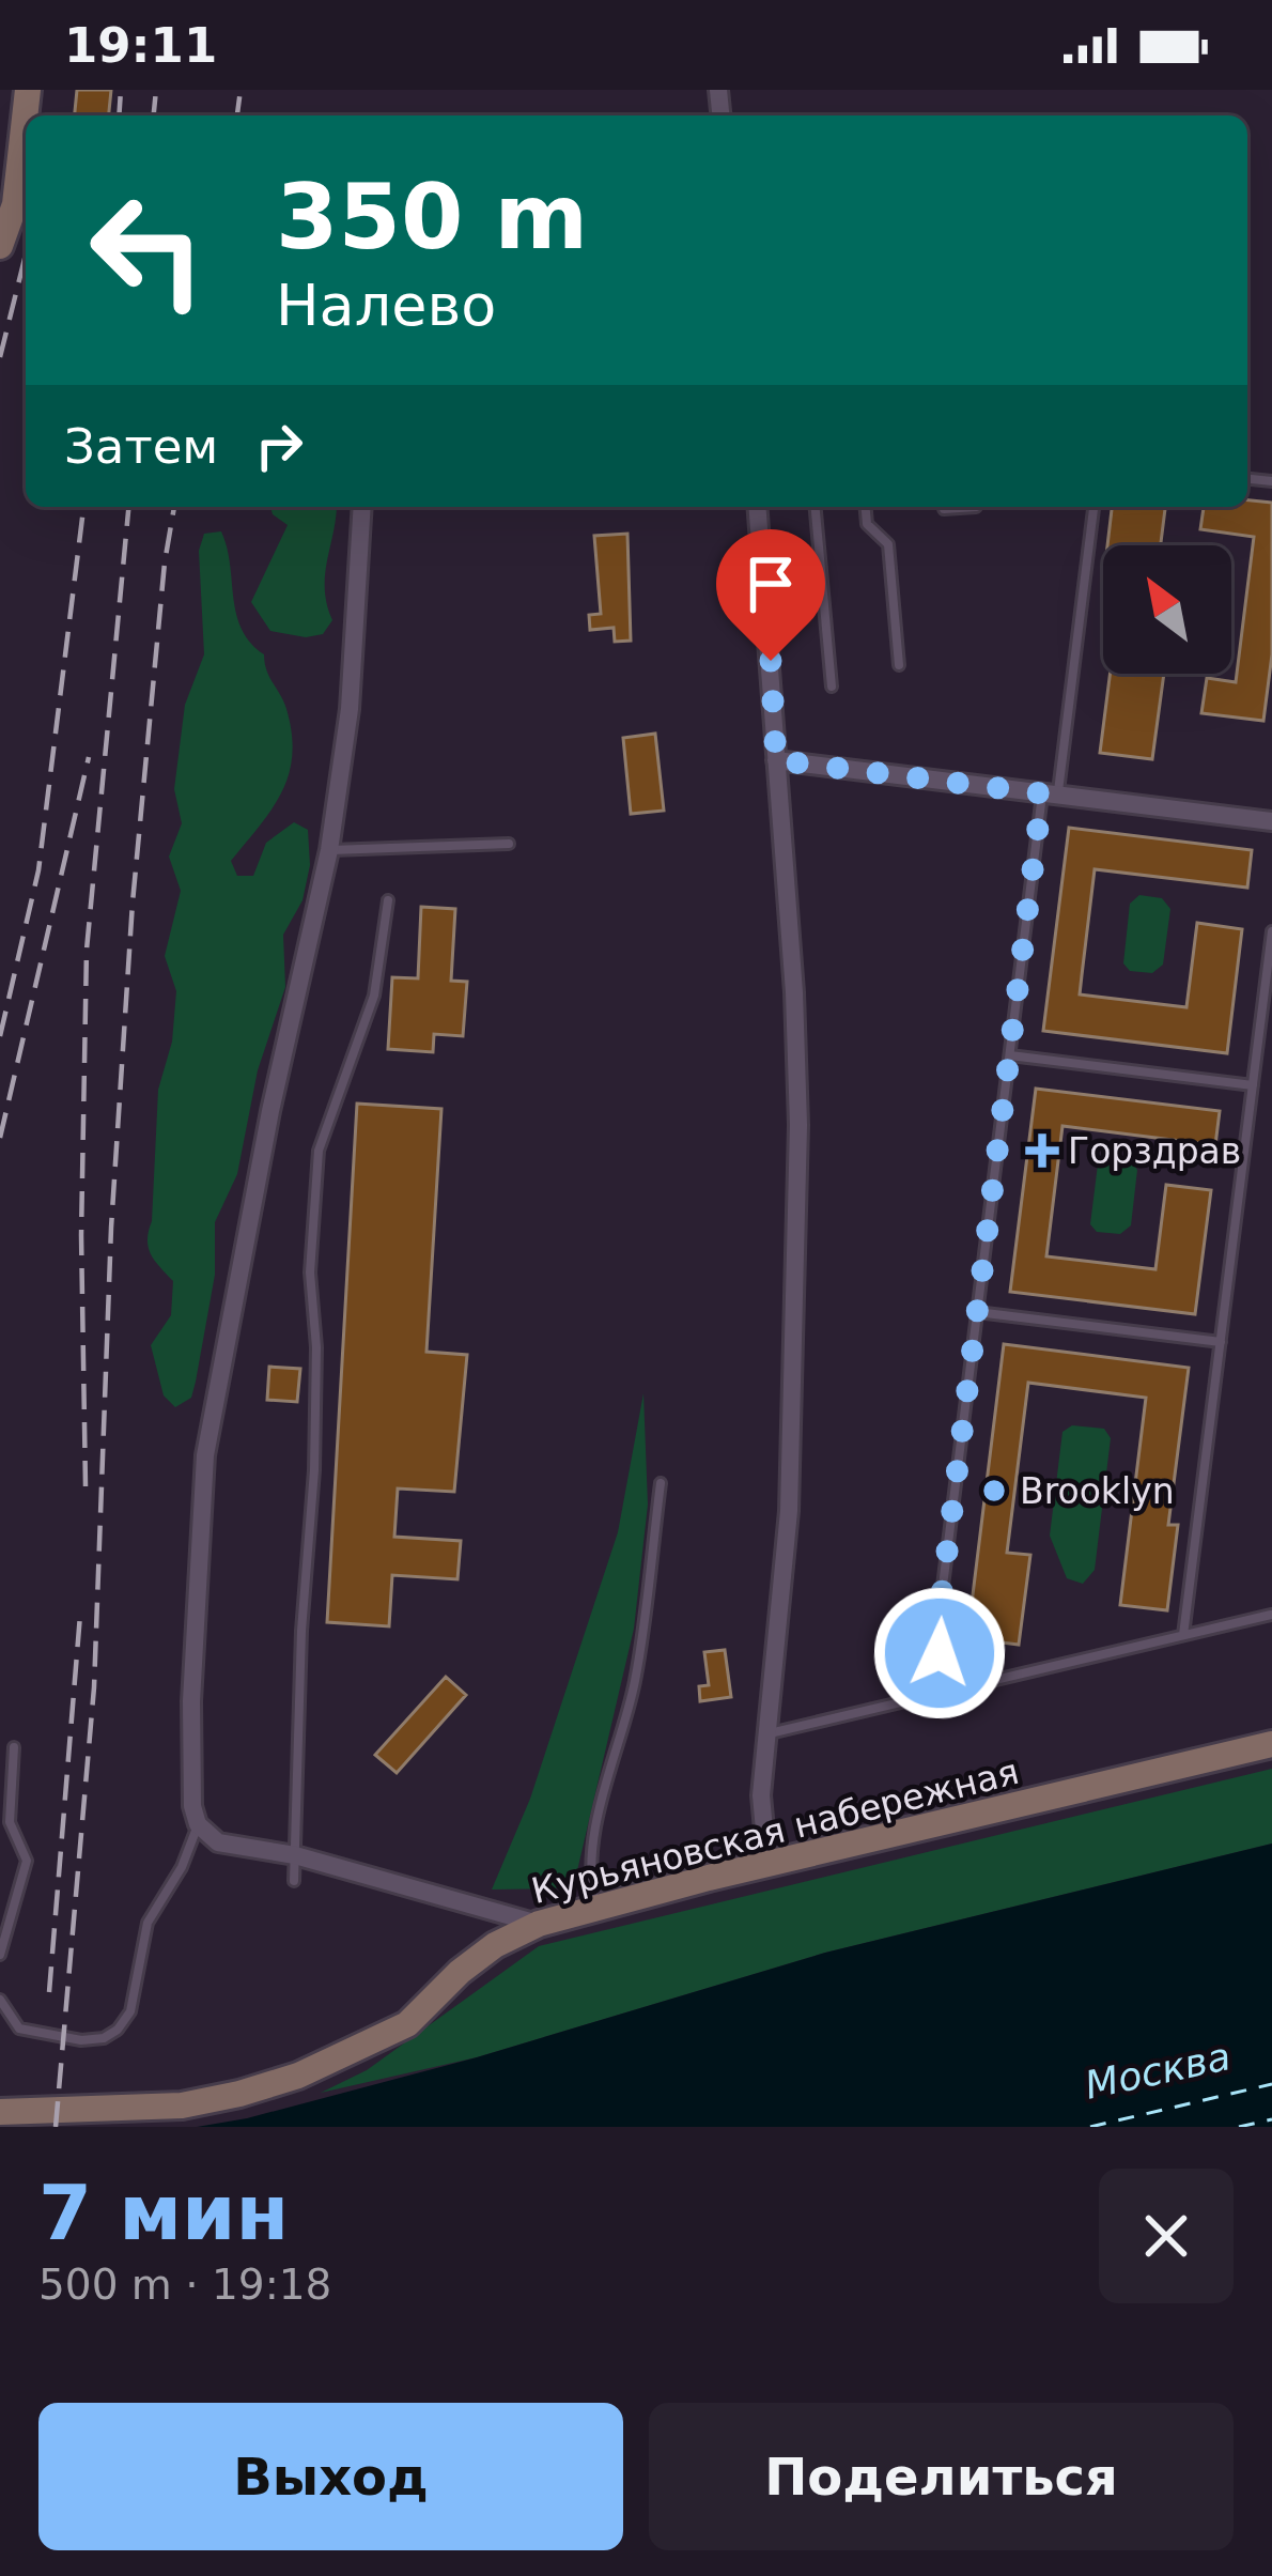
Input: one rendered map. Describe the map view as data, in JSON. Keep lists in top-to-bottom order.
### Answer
{
  "streets": {
    "main road": ["Курьяновская набережная"]
  },
  "water": ["Москва"],
  "places": {
    "health": ["Горздрав"],
    "other": ["Brooklyn"]
  },
  "north": "top left",
  "page": {
    "status": "19:11",
    "turn": ["350 m", "Налево"],
    "then": "Затем",
    "heading": ["7 мин", "500 m · 19:18"],
    "buttons": ["Выход", "Поделиться"]
  }
}
